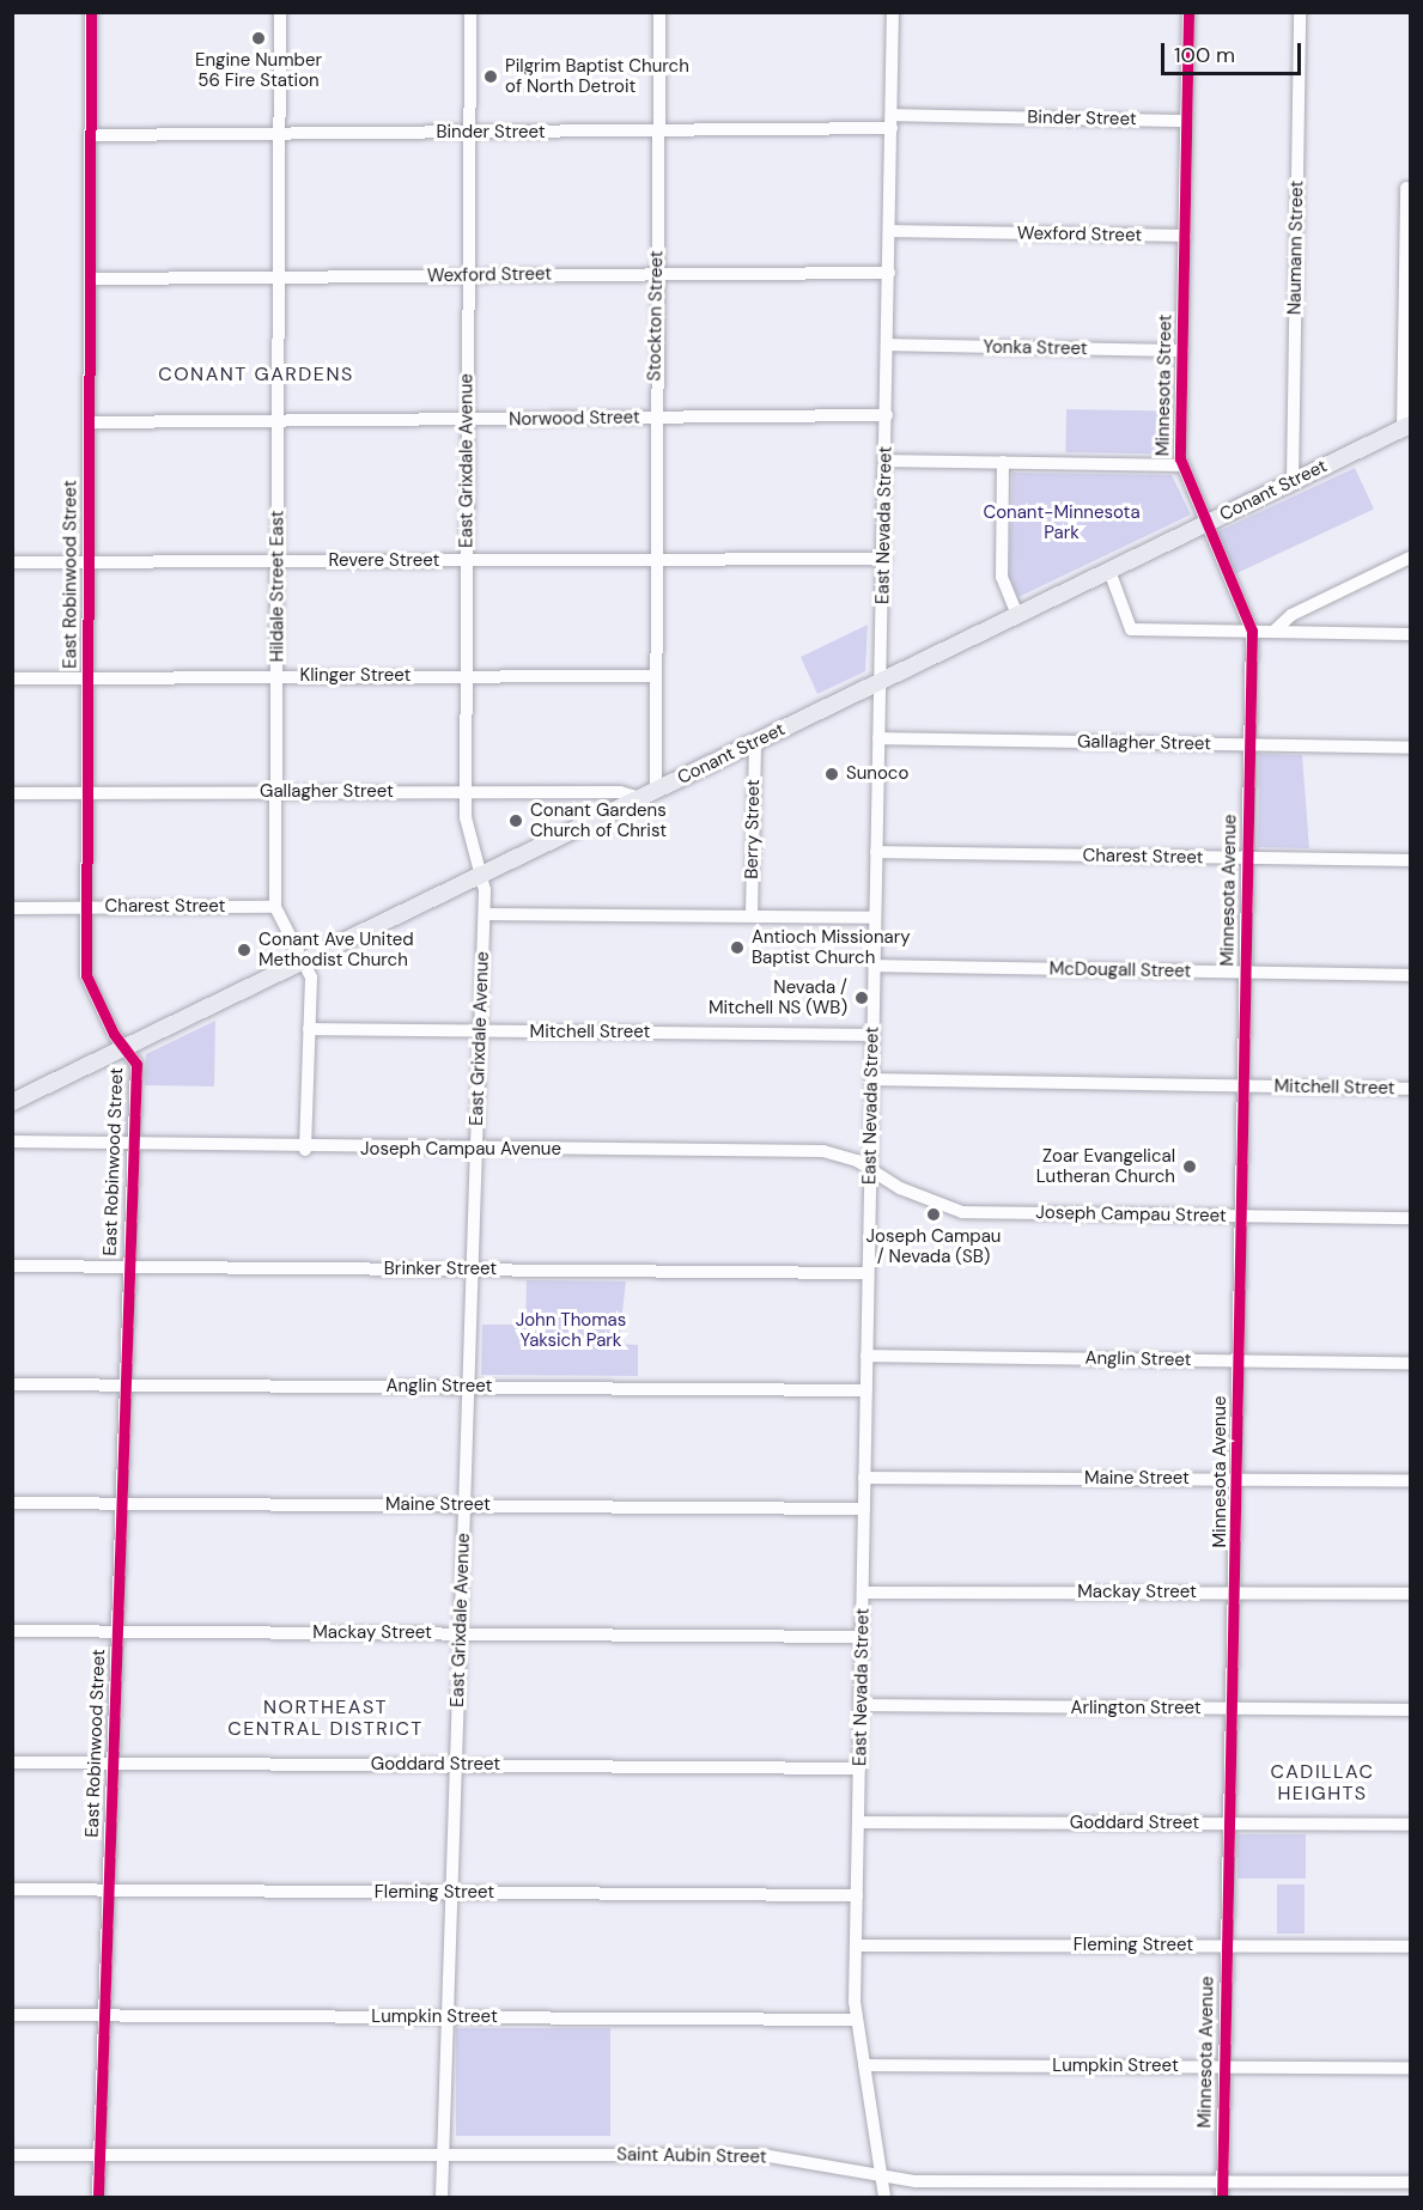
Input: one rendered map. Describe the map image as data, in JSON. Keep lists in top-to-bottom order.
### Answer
{
  "streets": {
    "main road": ["Conant Street"],
    "street": [
      "Binder Street",
      "Wexford Street",
      "Naumann Street",
      "Stockton Street",
      "Yonka Street",
      "Minnesota Street",
      "Norwood Street",
      "East Grixdale Avenue",
      "East Nevada Street",
      "Revere Street",
      "East Robinwood Street",
      "Hildale Street East",
      "Klinger Street",
      "Gallagher Street",
      "Berry Street",
      "Charest Street",
      "Minnesota Avenue",
      "McDougall Street",
      "Mitchell Street",
      "Joseph Campau Avenue",
      "Joseph Campau Street",
      "Brinker Street",
      "Anglin Street",
      "Maine Street",
      "Mackay Street",
      "Arlington Street",
      "Goddard Street",
      "Fleming Street",
      "Lumpkin Street",
      "Saint Aubin Street"
    ]
  },
  "crossings": [
    ["Binder Street", "Stockton Street"],
    ["Binder Street", "Minnesota Street"],
    ["Binder Street", "East Grixdale Avenue"],
    ["Binder Street", "East Nevada Street"],
    ["Binder Street", "East Robinwood Street"],
    ["Binder Street", "Hildale Street East"],
    ["Wexford Street", "Stockton Street"],
    ["Wexford Street", "Minnesota Street"],
    ["Wexford Street", "East Grixdale Avenue"],
    ["Wexford Street", "East Nevada Street"],
    ["Wexford Street", "East Robinwood Street"],
    ["Wexford Street", "Hildale Street East"],
    ["Naumann Street", "Conant Street"],
    ["Stockton Street", "Norwood Street"],
    ["Stockton Street", "Conant Street"],
    ["Stockton Street", "Revere Street"],
    ["Stockton Street", "Klinger Street"],
    ["Stockton Street", "Gallagher Street"],
    ["Yonka Street", "Minnesota Street"],
    ["Yonka Street", "East Nevada Street"],
    ["Minnesota Street", "Conant Street"],
    ["Minnesota Street", "Gallagher Street"],
    ["Minnesota Street", "Minnesota Avenue"],
    ["Norwood Street", "East Grixdale Avenue"],
    ["Norwood Street", "East Nevada Street"],
    ["Norwood Street", "East Robinwood Street"],
    ["Norwood Street", "Hildale Street East"],
    ["East Grixdale Avenue", "Conant Street"],
    ["East Grixdale Avenue", "Revere Street"],
    ["East Grixdale Avenue", "Klinger Street"],
    ["East Grixdale Avenue", "Gallagher Street"],
    ["East Grixdale Avenue", "Mitchell Street"],
    ["East Grixdale Avenue", "Joseph Campau Avenue"],
    ["East Grixdale Avenue", "Brinker Street"],
    ["East Grixdale Avenue", "Anglin Street"],
    ["East Grixdale Avenue", "Maine Street"],
    ["East Grixdale Avenue", "Mackay Street"],
    ["East Grixdale Avenue", "Goddard Street"],
    ["East Grixdale Avenue", "Fleming Street"],
    ["East Grixdale Avenue", "Lumpkin Street"],
    ["East Grixdale Avenue", "Saint Aubin Street"],
    ["Conant Street", "East Nevada Street"],
    ["Conant Street", "East Robinwood Street"],
    ["Conant Street", "Hildale Street East"],
    ["Conant Street", "Gallagher Street"],
    ["Conant Street", "Berry Street"],
    ["East Nevada Street", "Revere Street"],
    ["East Nevada Street", "Gallagher Street"],
    ["East Nevada Street", "Charest Street"],
    ["East Nevada Street", "McDougall Street"],
    ["East Nevada Street", "Mitchell Street"],
    ["East Nevada Street", "Joseph Campau Avenue"],
    ["East Nevada Street", "Brinker Street"],
    ["East Nevada Street", "Anglin Street"],
    ["East Nevada Street", "Maine Street"],
    ["East Nevada Street", "Mackay Street"],
    ["East Nevada Street", "Arlington Street"],
    ["East Nevada Street", "Goddard Street"],
    ["East Nevada Street", "Fleming Street"],
    ["East Nevada Street", "Lumpkin Street"],
    ["East Nevada Street", "Saint Aubin Street"],
    ["Revere Street", "East Robinwood Street"],
    ["Revere Street", "Hildale Street East"],
    ["East Robinwood Street", "Klinger Street"],
    ["East Robinwood Street", "Gallagher Street"],
    ["East Robinwood Street", "Charest Street"],
    ["East Robinwood Street", "Joseph Campau Avenue"],
    ["East Robinwood Street", "Brinker Street"],
    ["East Robinwood Street", "Anglin Street"],
    ["East Robinwood Street", "Maine Street"],
    ["East Robinwood Street", "Mackay Street"],
    ["East Robinwood Street", "Goddard Street"],
    ["East Robinwood Street", "Fleming Street"],
    ["East Robinwood Street", "Lumpkin Street"],
    ["East Robinwood Street", "Saint Aubin Street"],
    ["Hildale Street East", "Klinger Street"],
    ["Hildale Street East", "Gallagher Street"],
    ["Hildale Street East", "Charest Street"],
    ["Hildale Street East", "Mitchell Street"],
    ["Hildale Street East", "Joseph Campau Avenue"],
    ["Gallagher Street", "Minnesota Avenue"],
    ["Charest Street", "Minnesota Avenue"],
    ["Minnesota Avenue", "McDougall Street"],
    ["Minnesota Avenue", "Mitchell Street"],
    ["Minnesota Avenue", "Joseph Campau Street"],
    ["Minnesota Avenue", "Anglin Street"],
    ["Minnesota Avenue", "Maine Street"],
    ["Minnesota Avenue", "Mackay Street"],
    ["Minnesota Avenue", "Arlington Street"],
    ["Minnesota Avenue", "Goddard Street"],
    ["Minnesota Avenue", "Fleming Street"],
    ["Minnesota Avenue", "Lumpkin Street"],
    ["Minnesota Avenue", "Saint Aubin Street"],
    ["Joseph Campau Avenue", "Joseph Campau Street"]
  ],
  "districts": ["CONANT GARDENS", "NORTHEAST CENTRAL DISTRICT", "CADILLAC HEIGHTS"],
  "parks": ["Conant-Minnesota Park", "John Thomas Yaksich Park"],
  "places": [
    "Engine Number 56 Fire Station",
    "Pilgrim Baptist Church of North Detroit",
    "Sunoco",
    "Conant Gardens Church of Christ",
    "Antioch Missionary Baptist Church",
    "Conant Ave United Methodist Church",
    "Nevada / Mitchell NS (WB)",
    "Zoar Evangelical Lutheran Church",
    "Joseph Campau / Nevada (SB)"
  ],
  "scale_bar": "100 m"
}
